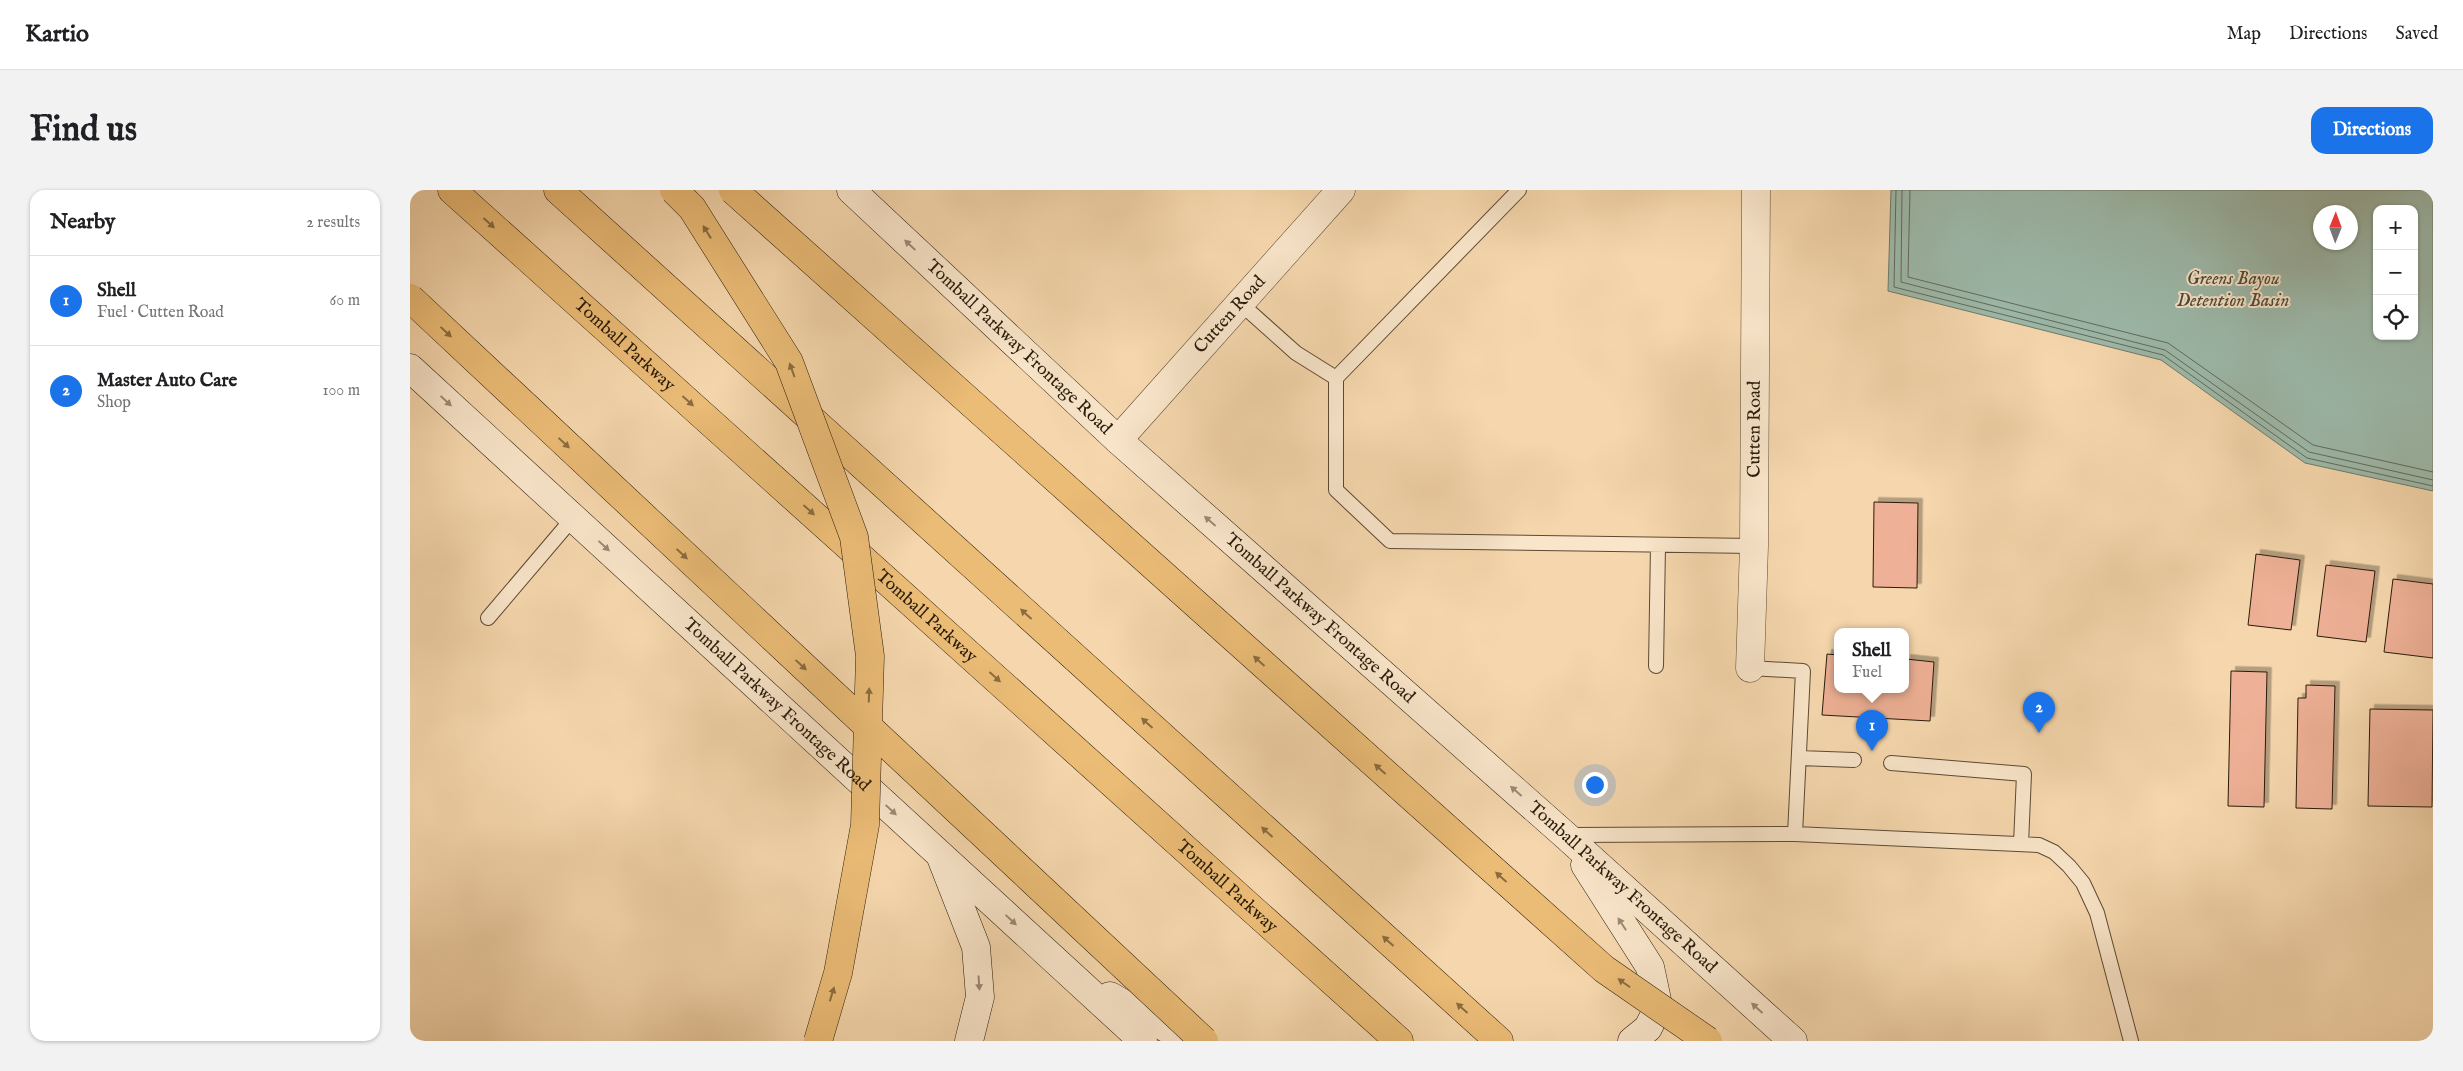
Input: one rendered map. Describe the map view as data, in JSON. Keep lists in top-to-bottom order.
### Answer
{
  "streets": {
    "highway": ["Tomball Parkway"],
    "main road": ["Cutten Road", "Tomball Parkway Frontage Road"]
  },
  "crossings": [
    ["Cutten Road", "Tomball Parkway Frontage Road"]
  ],
  "water": ["Greens Bayou Detention Basin"],
  "north": "top",
  "page": {
    "header": "Kartio",
    "nav": ["Map", "Directions", "Saved"],
    "buttons": "Directions",
    "title": "Find us",
    "heading": ["Nearby", "2 results"],
    "map_buttons": ["+", "−"],
    "list": [
      {
        "mark": "1",
        "name": "Shell",
        "note": "Fuel · Cutten Road",
        "value": "60 m"
      },
      {
        "mark": "2",
        "name": "Master Auto Care",
        "note": "Shop",
        "value": "100 m"
      }
    ],
    "popup": ["Shell", "Fuel"],
    "pins": ["2", "1"]
  }
}
